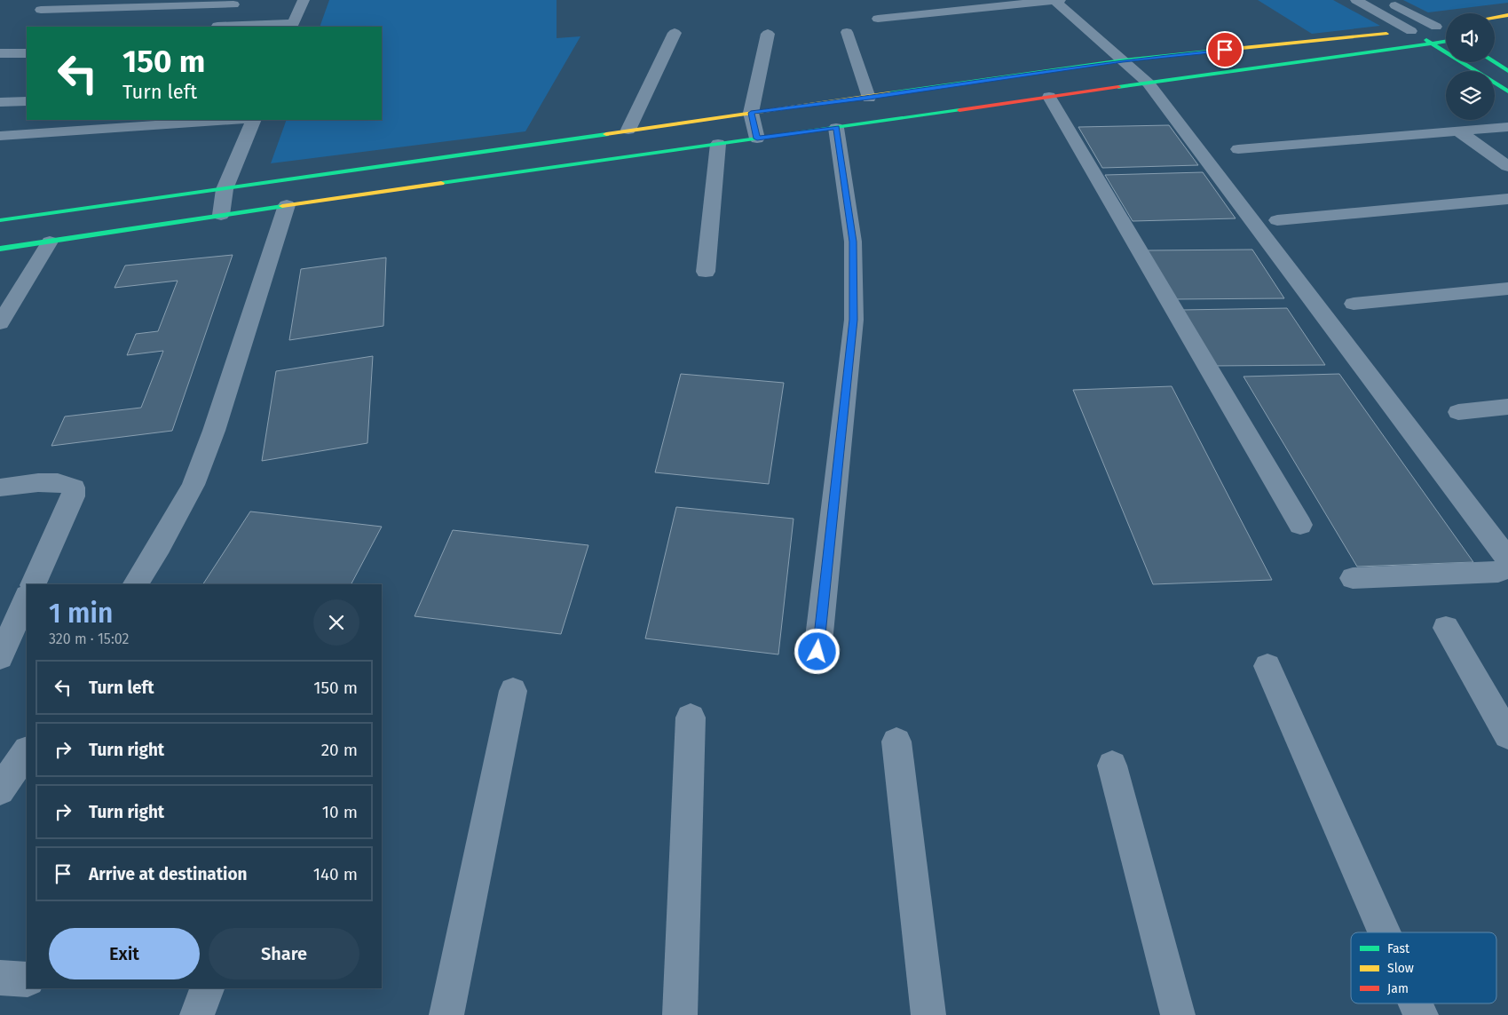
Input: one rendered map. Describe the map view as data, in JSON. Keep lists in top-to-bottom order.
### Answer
{
  "legend": ["Fast", "Slow", "Jam"],
  "page": {
    "turn": ["150 m", "Turn left"],
    "heading": ["1 min", "320 m · 15:02"],
    "list": [
      {
        "name": "Turn left",
        "value": "150 m"
      },
      {
        "name": "Turn right",
        "value": "20 m"
      },
      {
        "name": "Turn right",
        "value": "10 m"
      },
      {
        "name": "Arrive at destination",
        "value": "140 m"
      }
    ],
    "buttons": ["Exit", "Share"]
  }
}
